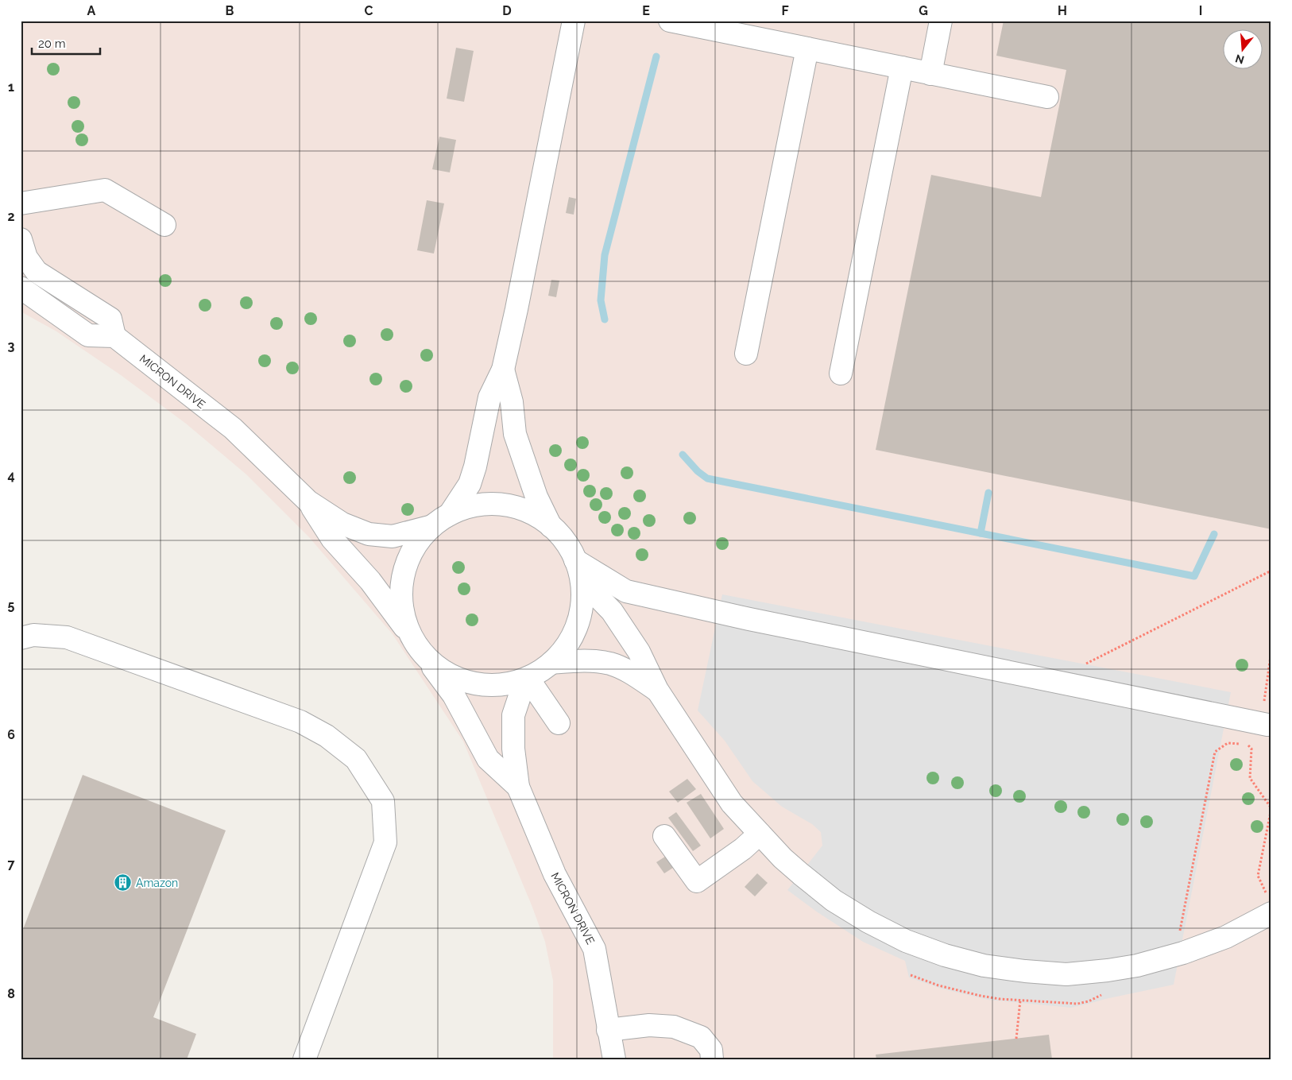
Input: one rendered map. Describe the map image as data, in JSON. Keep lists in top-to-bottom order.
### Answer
{
  "streets": {
    "lane": ["MICRON DRIVE"]
  },
  "places": {
    "building": ["Amazon"]
  },
  "scale_bar": "20 m",
  "north": "bottom",
  "grid": {
    "columns": [
      "A",
      "B",
      "C",
      "D",
      "E",
      "F",
      "G",
      "H",
      "I"
    ],
    "rows": [
      "1",
      "2",
      "3",
      "4",
      "5",
      "6",
      "7",
      "8"
    ]
  }
}
